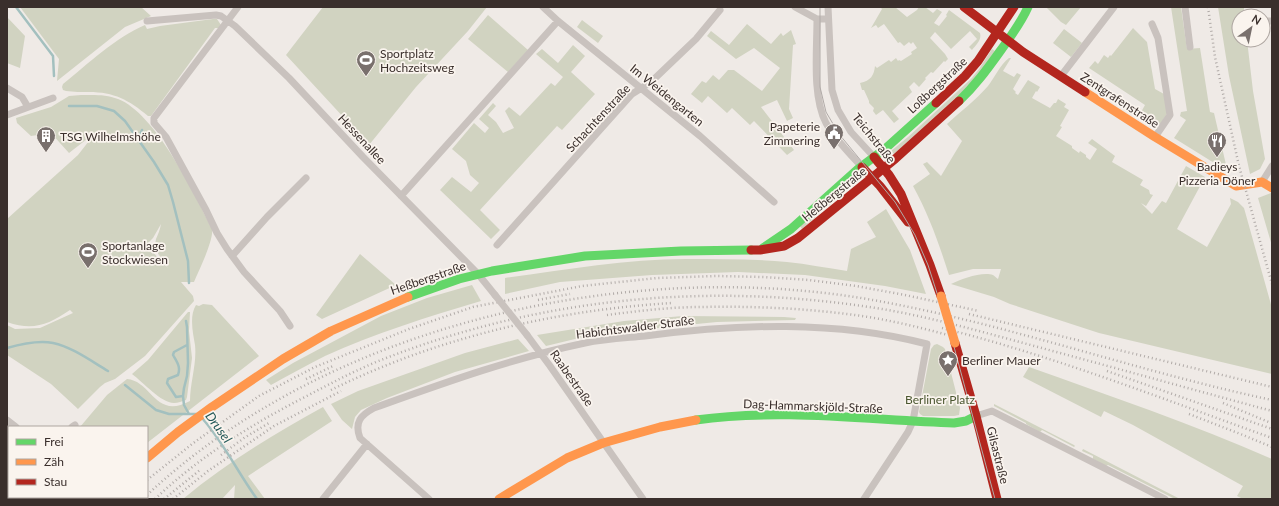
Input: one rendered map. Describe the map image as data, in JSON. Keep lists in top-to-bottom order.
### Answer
{
  "streets": {
    "main road": [
      "Loßbergstraße",
      "Zentgrafenstraße",
      "Teichstraße",
      "Heßbergstraße",
      "Dag-Hammarskjöld-Straße",
      "Gilsastraße"
    ],
    "street": [
      "Im Weidengarten",
      "Schachtenstraße",
      "Hessenallee",
      "Habichtswalder Straße",
      "Raabestraße"
    ]
  },
  "crossings": [
    ["Loßbergstraße", "Zentgrafenstraße"],
    ["Loßbergstraße", "Teichstraße"],
    ["Loßbergstraße", "Heßbergstraße"],
    ["Im Weidengarten", "Schachtenstraße"],
    ["Teichstraße", "Heßbergstraße"],
    ["Teichstraße", "Dag-Hammarskjöld-Straße"],
    ["Teichstraße", "Gilsastraße"],
    ["Hessenallee", "Heßbergstraße"],
    ["Hessenallee", "Raabestraße"],
    ["Heßbergstraße", "Raabestraße"],
    ["Habichtswalder Straße", "Raabestraße"],
    ["Habichtswalder Straße", "Dag-Hammarskjöld-Straße"],
    ["Raabestraße", "Dag-Hammarskjöld-Straße"],
    ["Dag-Hammarskjöld-Straße", "Gilsastraße"]
  ],
  "water": ["Drusel"],
  "parks": ["Berliner Platz"],
  "places": {
    "sports": ["Sportplatz Hochzeitsweg", "Sportanlage Stockwiesen"],
    "public building": ["Papeterie Zimmering"],
    "building": ["TSG Wilhelmshöhe"],
    "restaurant": ["Badieys Pizzeria Döner"],
    "place": ["Berliner Mauer"]
  },
  "legend": ["Frei", "Zäh", "Stau"],
  "north": "top right"
}
